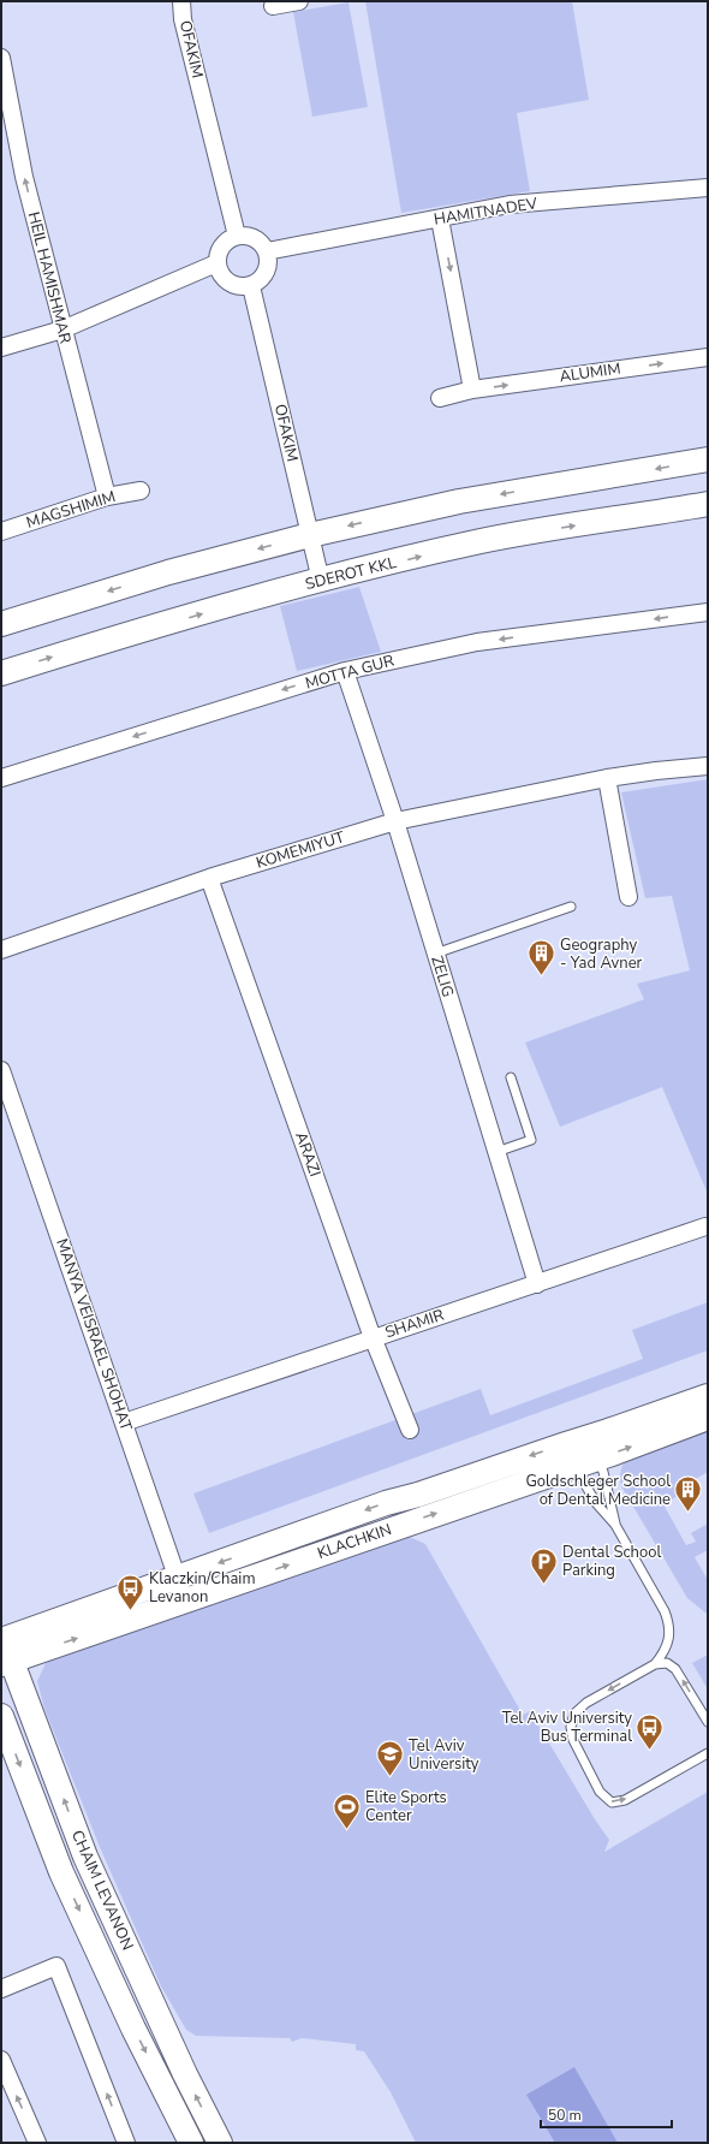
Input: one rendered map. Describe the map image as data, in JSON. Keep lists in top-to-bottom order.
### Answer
{
  "streets": {
    "main road": ["SDEROT KKL", "KLACHKIN", "CHAIM LEVANON"],
    "street": [
      "OFAKIM",
      "HAMITNADEV",
      "HEIL HAMISHMAR",
      "ALUMIM",
      "MAGSHIMIM",
      "MOTTA GUR",
      "KOMEMIYUT",
      "ZELIG",
      "ARAZI",
      "SHAMIR",
      "MANYA VEISRAEL SHOHAT"
    ]
  },
  "crossings": [
    ["OFAKIM", "HAMITNADEV"],
    ["OFAKIM", "SDEROT KKL"],
    ["HEIL HAMISHMAR", "MAGSHIMIM"],
    ["MOTTA GUR", "ZELIG"],
    ["KOMEMIYUT", "ZELIG"],
    ["KOMEMIYUT", "ARAZI"],
    ["ZELIG", "SHAMIR"],
    ["ARAZI", "SHAMIR"],
    ["SHAMIR", "MANYA VEISRAEL SHOHAT"],
    ["MANYA VEISRAEL SHOHAT", "KLACHKIN"],
    ["KLACHKIN", "CHAIM LEVANON"]
  ],
  "one_way": ["HEIL HAMISHMAR", "ALUMIM", "MOTTA GUR"],
  "places": {
    "building": ["Geography - Yad Avner", "Goldschleger School of Dental Medicine"],
    "parking": ["Dental School Parking"],
    "bus stop": ["Klaczkin/Chaim Levanon", "Tel Aviv University Bus Terminal"],
    "school or university": ["Tel Aviv University"],
    "sports": ["Elite Sports Center"]
  },
  "scale_bar": "50 m"
}
